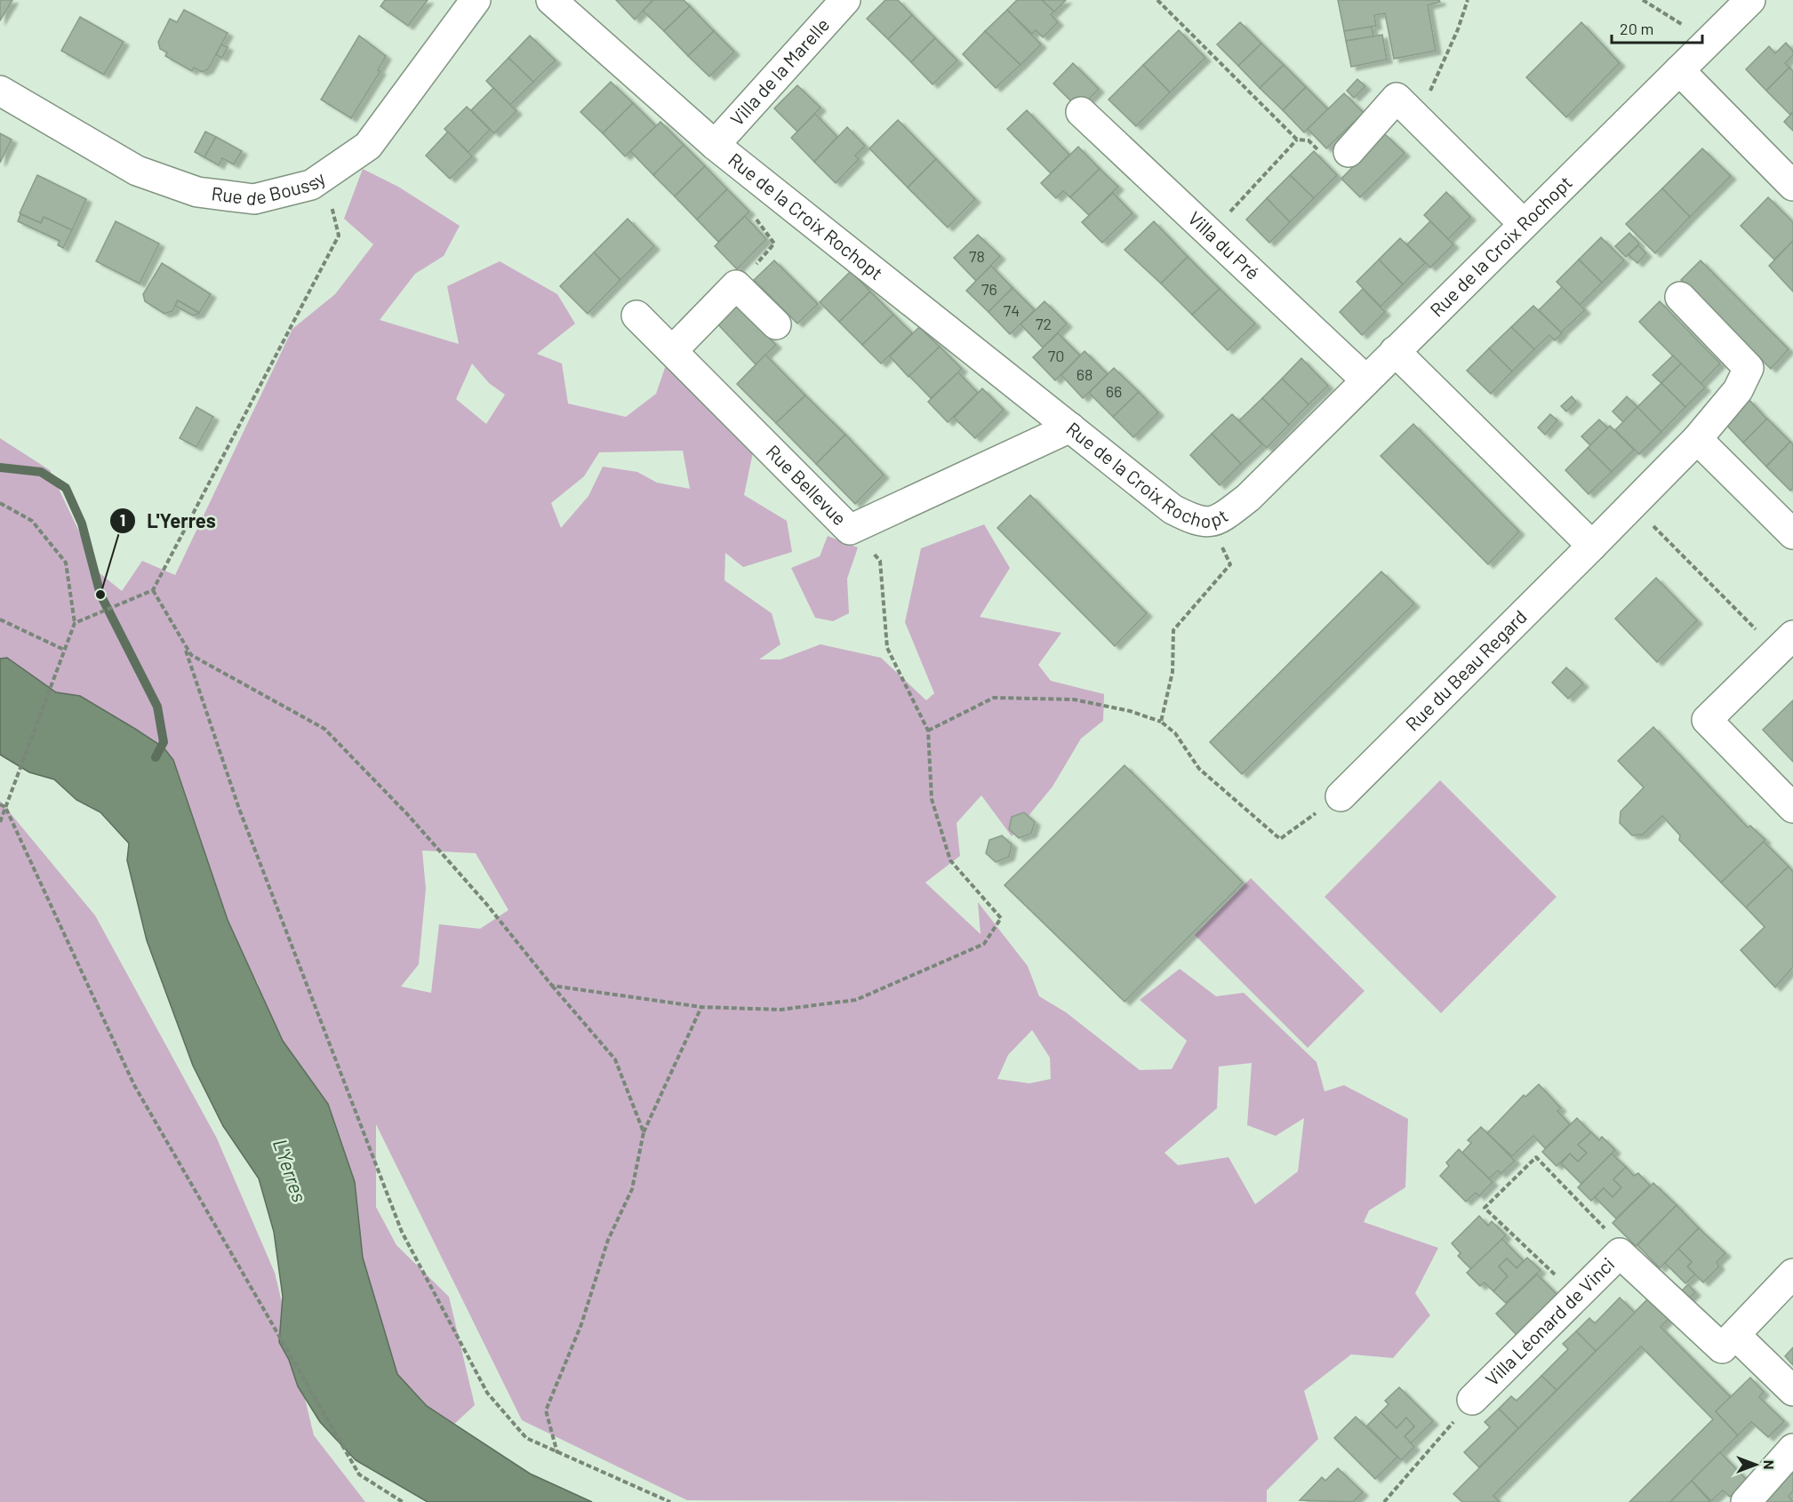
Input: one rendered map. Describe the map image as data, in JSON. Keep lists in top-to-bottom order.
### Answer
{
  "streets": {
    "street": [
      "Villa de la Marelle",
      "Rue de Boussy",
      "Rue de la Croix Rochopt",
      "Villa du Pré",
      "Rue Bellevue",
      "Rue du Beau Regard",
      "Villa Léonard de Vinci"
    ]
  },
  "crossings": [
    ["Villa de la Marelle", "Rue de la Croix Rochopt"],
    ["Rue de la Croix Rochopt", "Villa du Pré"],
    ["Rue de la Croix Rochopt", "Rue Bellevue"]
  ],
  "water": ["L'Yerres"],
  "places": ["L'Yerres"],
  "house_numbers": [
    "78",
    "76",
    "74",
    "72",
    "70",
    "68",
    "66"
  ],
  "scale_bar": "20 m",
  "north": "right"
}
